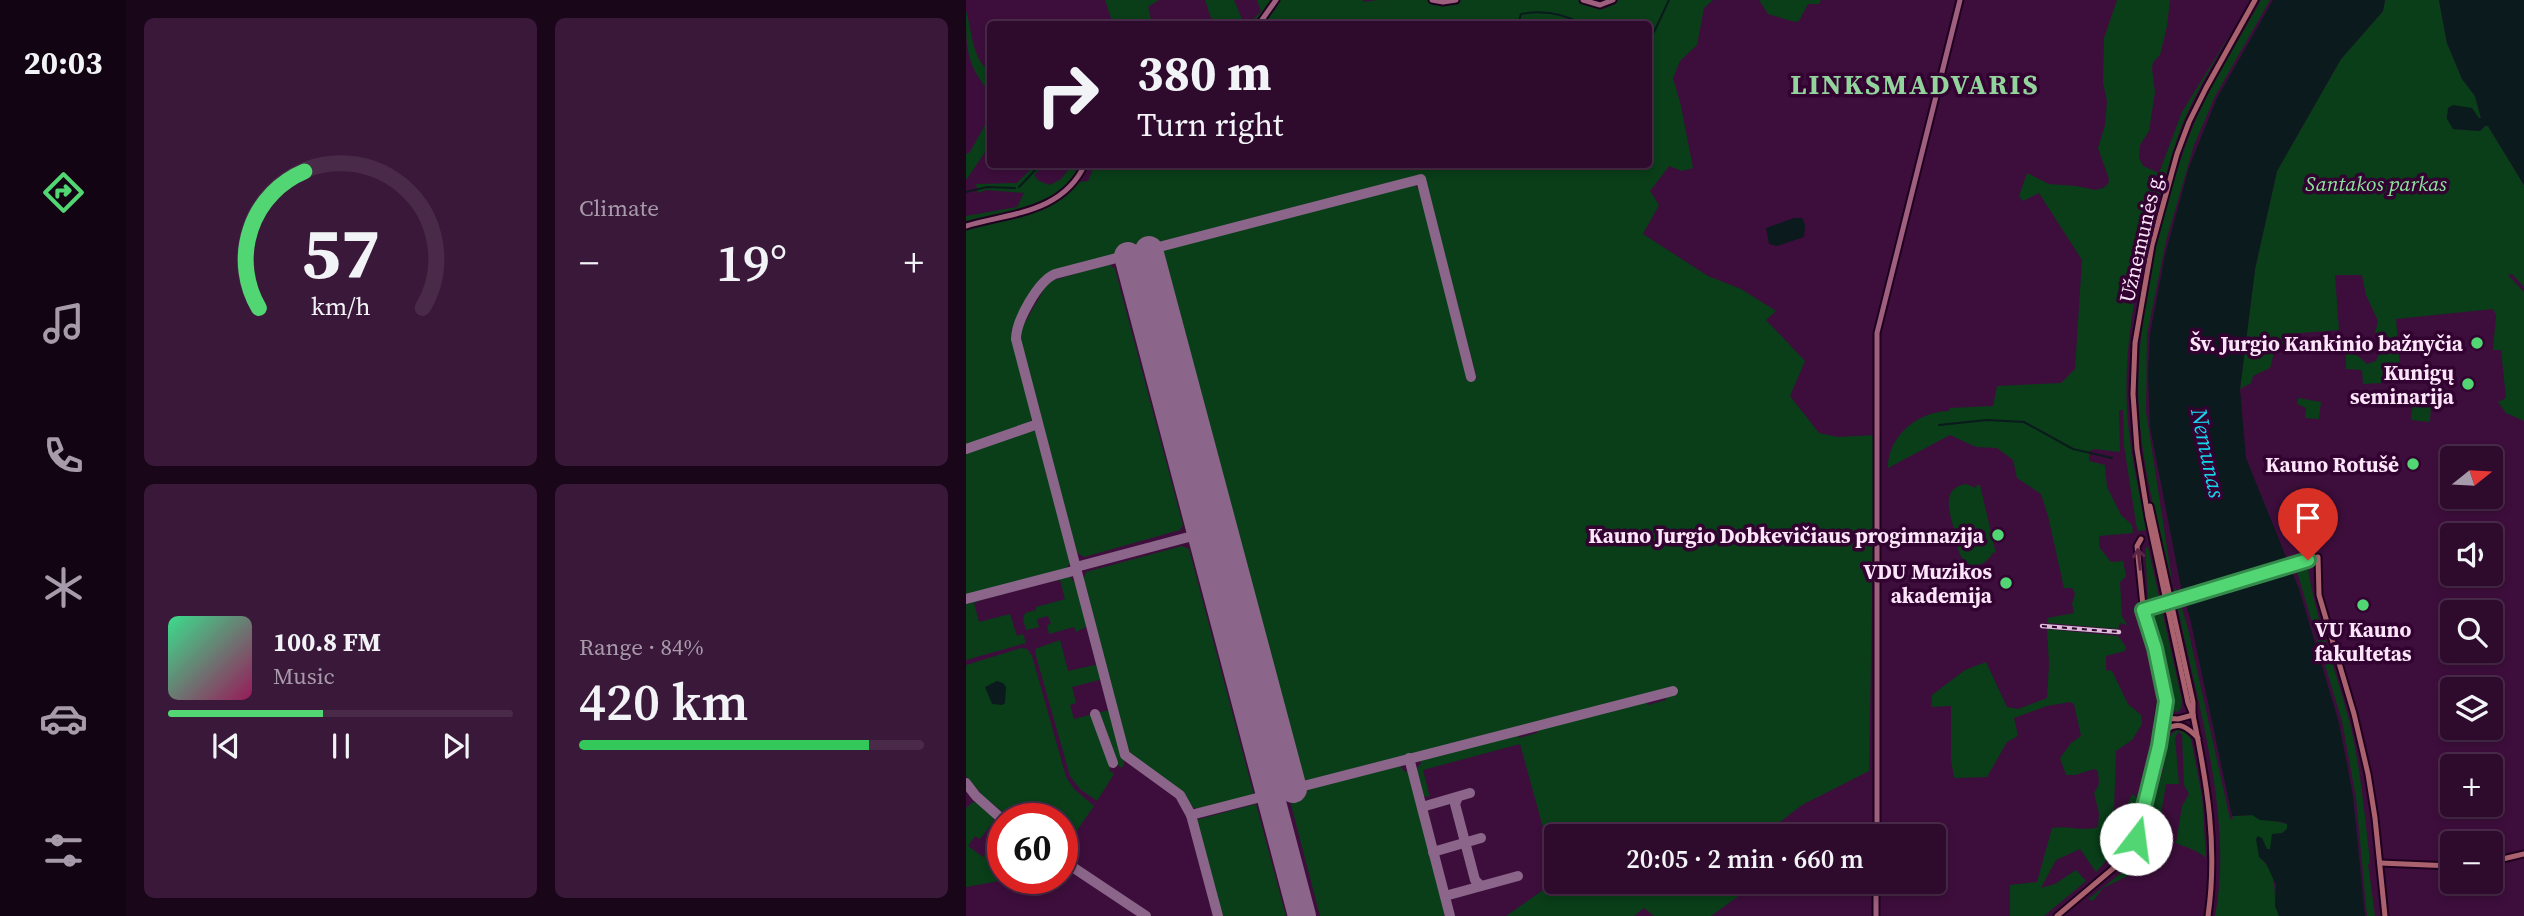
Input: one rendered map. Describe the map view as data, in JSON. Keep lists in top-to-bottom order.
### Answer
{
  "streets": {
    "main road": ["Užnemunės g."]
  },
  "districts": ["LINKSMADVARIS"],
  "water": ["Nemunas"],
  "parks": ["Santakos parkas"],
  "places": [
    "Šv. Jurgio Kankinio bažnyčia",
    "Kunigų seminarija",
    "Kauno Rotušė",
    "Kauno Jurgio Dobkevičiaus progimnazija",
    "VDU Muzikos akademija",
    "VU Kauno fakultetas"
  ],
  "north": "right",
  "page": {
    "tabs": "20:03",
    "tile": [
      "Climate",
      ["Range · 84%", "420 km"]
    ],
    "turn": ["380 m", "Turn right"],
    "heat": ["−", "19°", "+"],
    "map_buttons": ["+", "−"],
    "song": ["100.8 FM", "Music"],
    "limit": "60",
    "trip": "20:05 · 2 min · 660 m",
    "gauge": ["57", "km/h"]
  }
}
